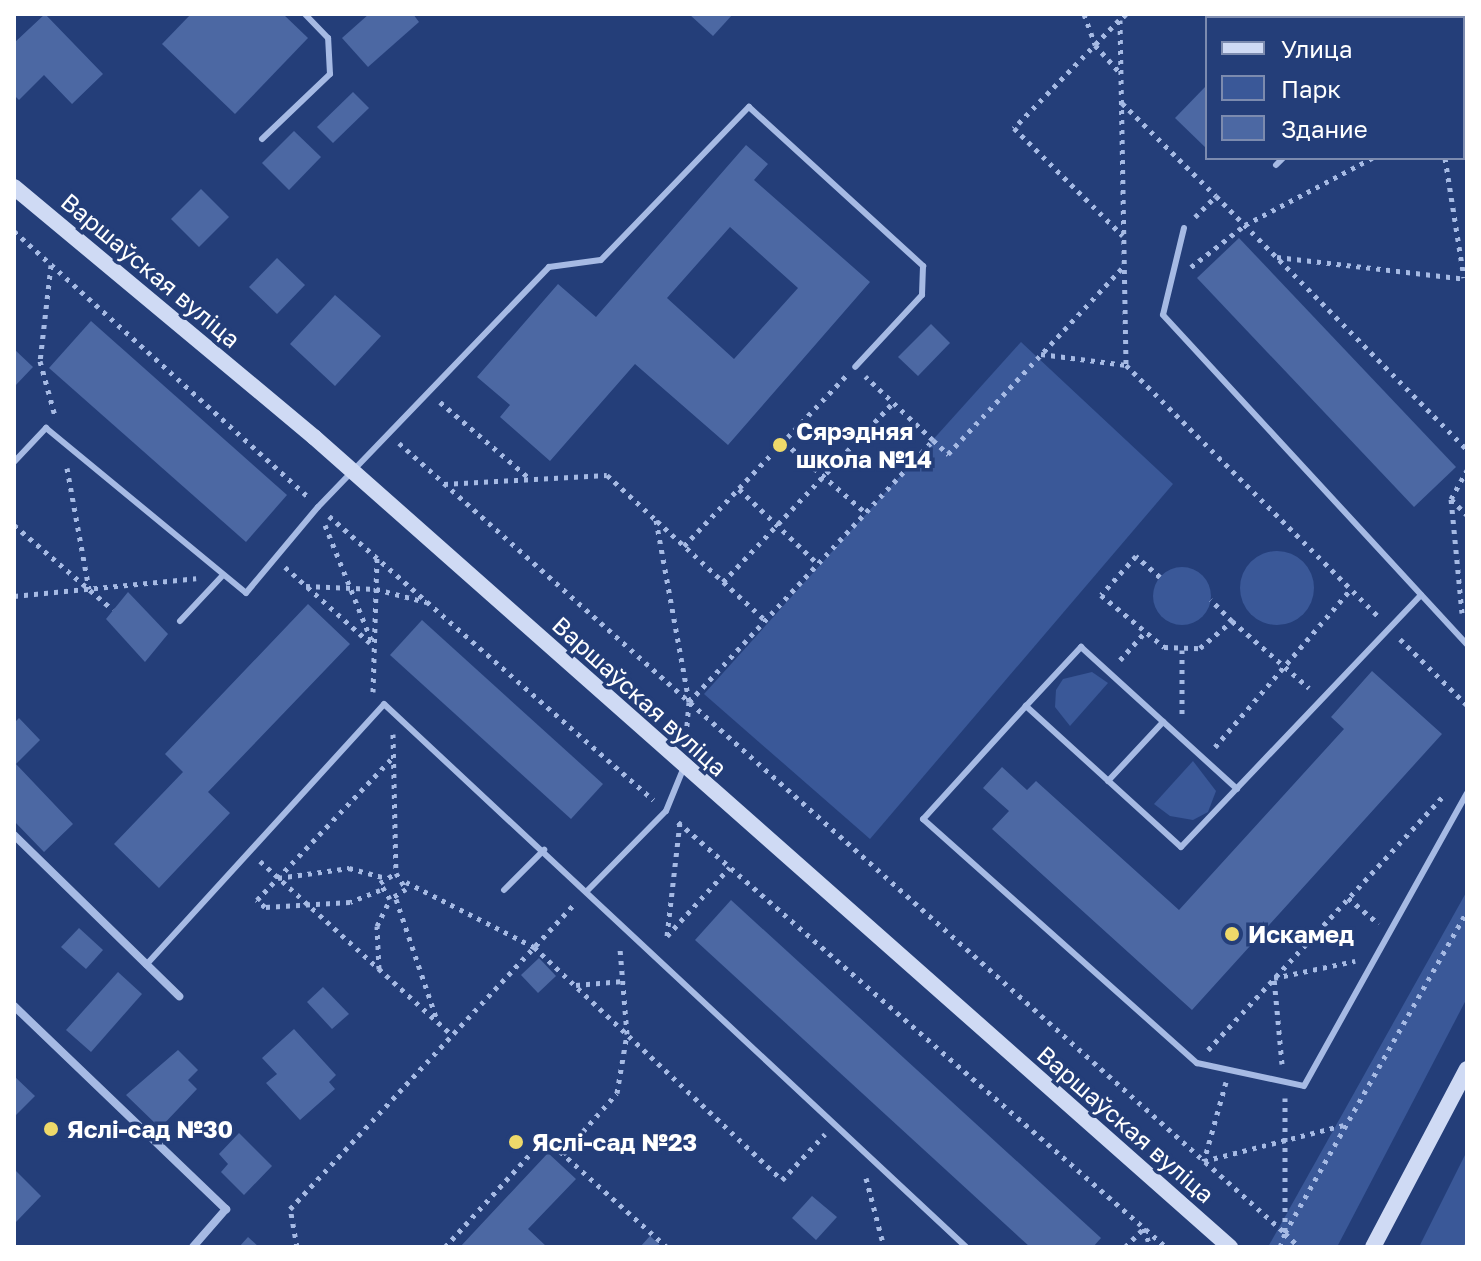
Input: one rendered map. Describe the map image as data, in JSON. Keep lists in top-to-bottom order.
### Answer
{
  "streets": {
    "street": ["Варшаўская вуліца"]
  },
  "places": [
    "Сярэдняя школа №14",
    "Искамед",
    "Яслі-сад №30",
    "Яслі-сад №23"
  ],
  "legend": ["Улица", "Парк", "Здание"]
}
